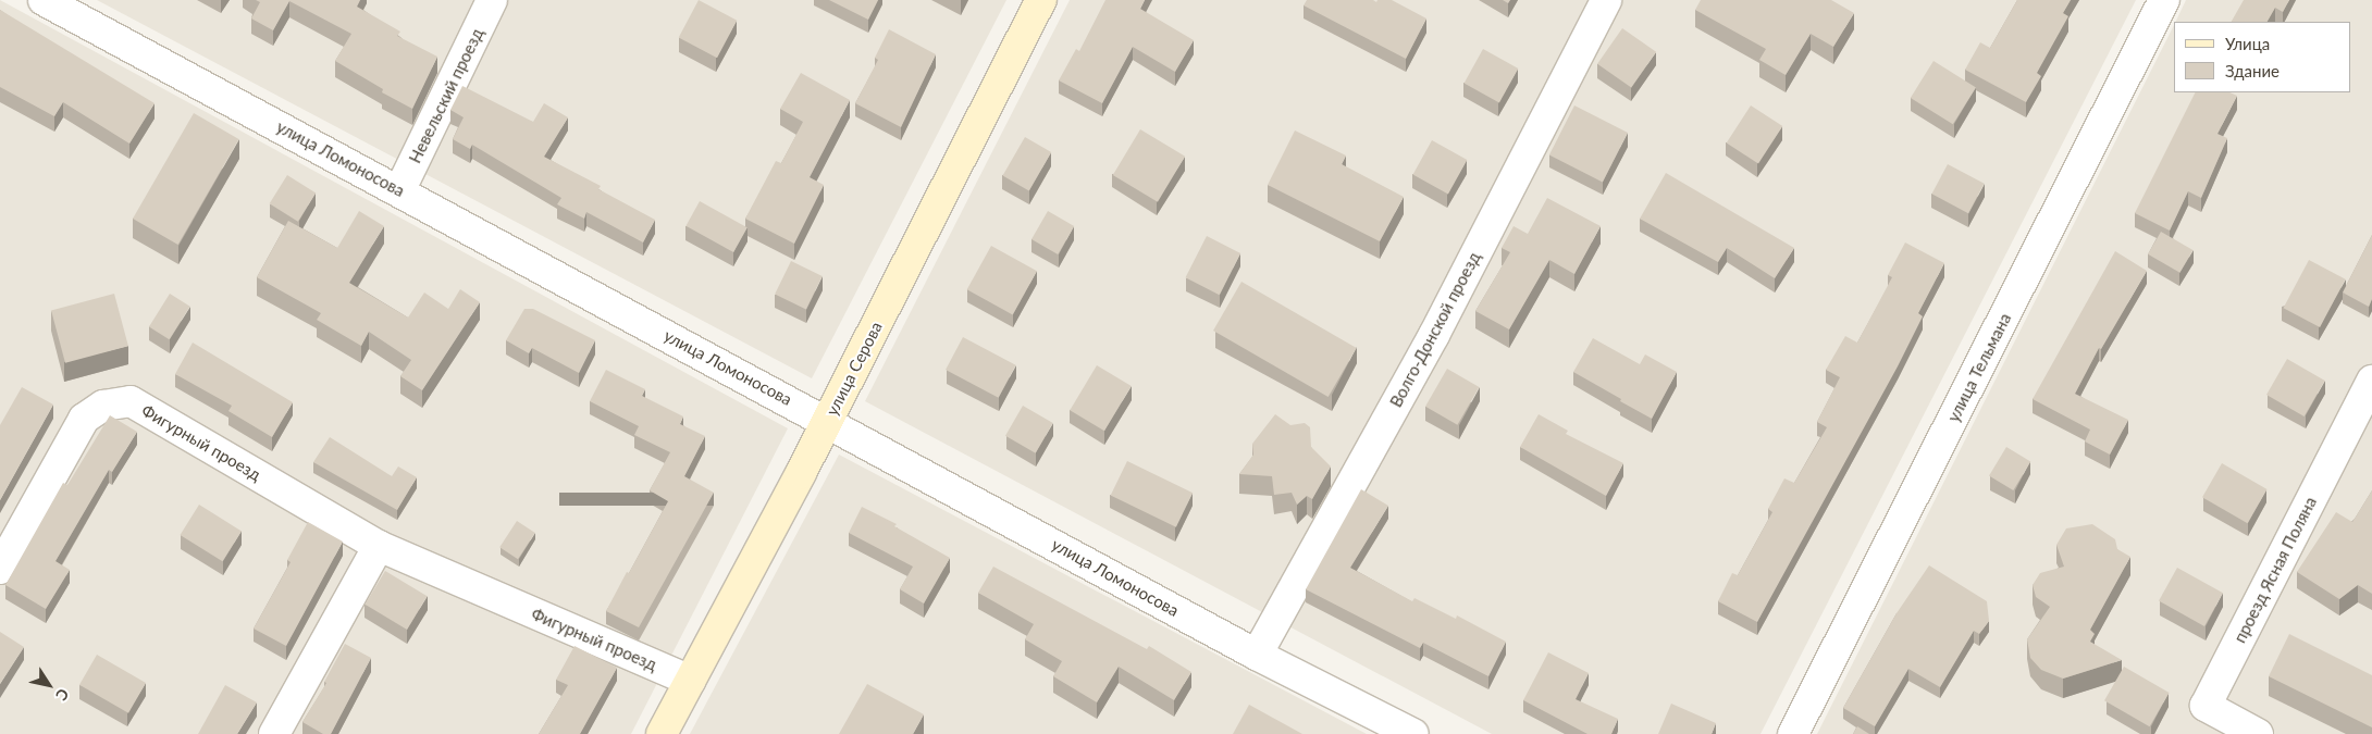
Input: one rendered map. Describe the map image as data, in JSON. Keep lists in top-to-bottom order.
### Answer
{
  "streets": {
    "main road": ["улица Серова"],
    "street": [
      "Невельский проезд",
      "улица Ломоносова",
      "Волго-Донской проезд",
      "улица Тельмана",
      "Фигурный проезд",
      "проезд Ясная Поляна"
    ]
  },
  "crossings": [
    ["Невельский проезд", "улица Ломоносова"],
    ["улица Ломоносова", "Волго-Донской проезд"],
    ["улица Ломоносова", "улица Серова"],
    ["улица Серова", "Фигурный проезд"]
  ],
  "legend": ["Улица", "Здание"],
  "north": "bottom right"
}
